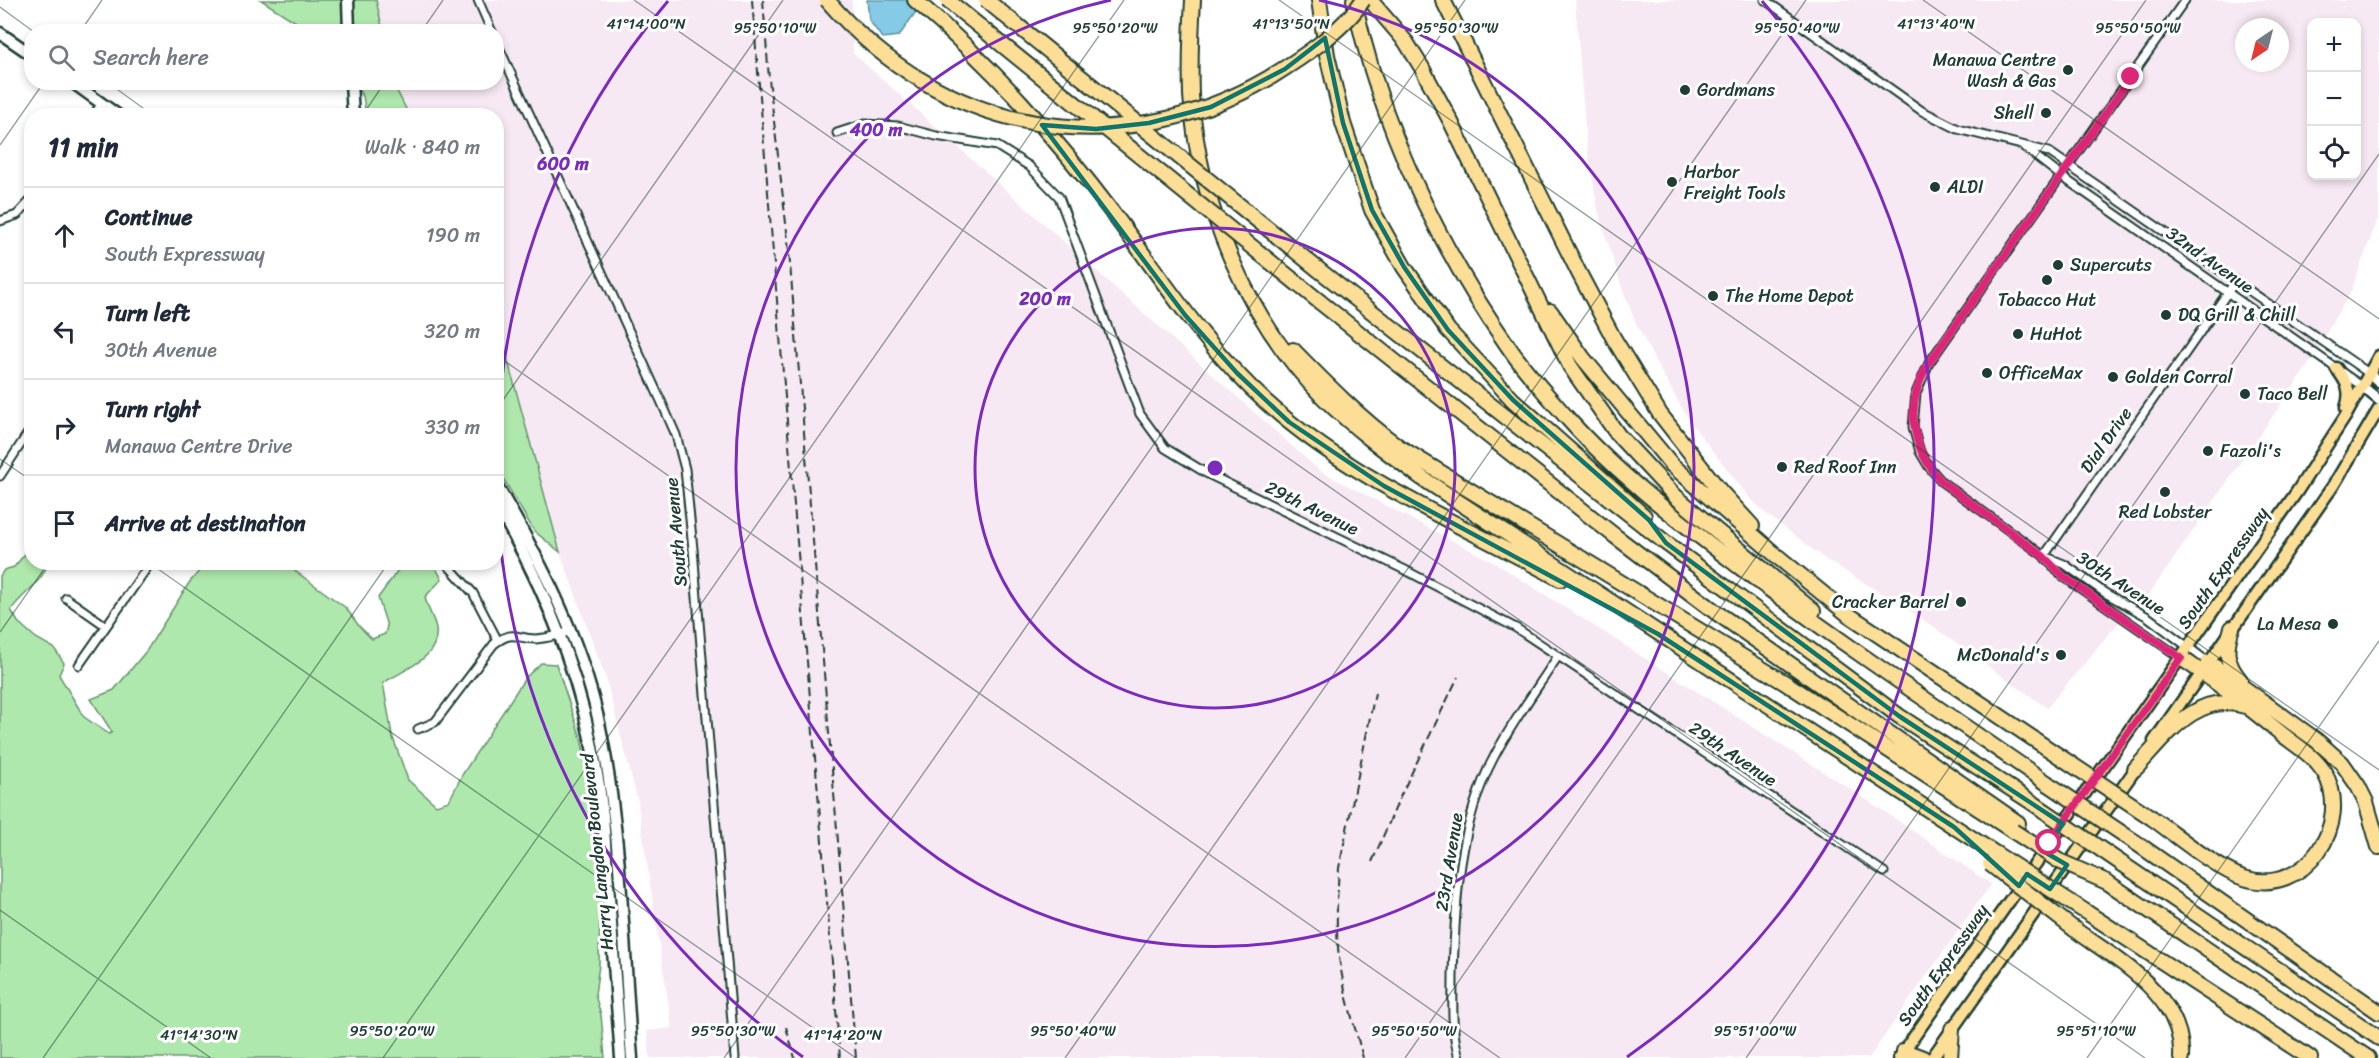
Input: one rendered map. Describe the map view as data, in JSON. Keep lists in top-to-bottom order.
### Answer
{
  "streets": {
    "main road": ["South Expressway", "Harry Langdon Boulevard"],
    "street": [
      "32nd Avenue",
      "Dial Drive",
      "29th Avenue",
      "South Avenue",
      "30th Avenue",
      "23rd Avenue"
    ]
  },
  "crossings": [
    ["32nd Avenue", "Dial Drive"],
    ["32nd Avenue", "South Expressway"],
    ["32nd Avenue", "30th Avenue"],
    ["Dial Drive", "30th Avenue"],
    ["29th Avenue", "23rd Avenue"],
    ["South Expressway", "30th Avenue"]
  ],
  "places": [
    "Manawa Centre Wash & Gas",
    "Gordmans",
    "Shell",
    "Harbor Freight Tools",
    "ALDI",
    "Supercuts",
    "Tobacco Hut",
    "The Home Depot",
    "DQ Grill & Chill",
    "HuHot",
    "OfficeMax",
    "Golden Corral",
    "Taco Bell",
    "Fazoli's",
    "Red Roof Inn",
    "Red Lobster",
    "Cracker Barrel",
    "La Mesa",
    "McDonald's"
  ],
  "north": "bottom left",
  "page": {
    "map_buttons": ["+", "−"],
    "search": "Search here",
    "heading": ["11 min", "Walk · 840 m"],
    "list": [
      ["Continue", "South Expressway", "190 m"],
      ["Turn left", "30th Avenue", "320 m"],
      ["Turn right", "Manawa Centre Drive", "330 m"],
      "Arrive at destination"
    ]
  },
  "coordinates": [
    "41°13'40\"N",
    "41°14'00\"N",
    "41°13'50\"N",
    "95°50'10\"W",
    "95°50'20\"W",
    "95°50'30\"W",
    "95°50'40\"W",
    "95°50'50\"W",
    "95°51'00\"W",
    "95°51'10\"W",
    "41°14'30\"N",
    "41°14'20\"N"
  ],
  "rings": ["400 m", "600 m", "200 m"]
}
